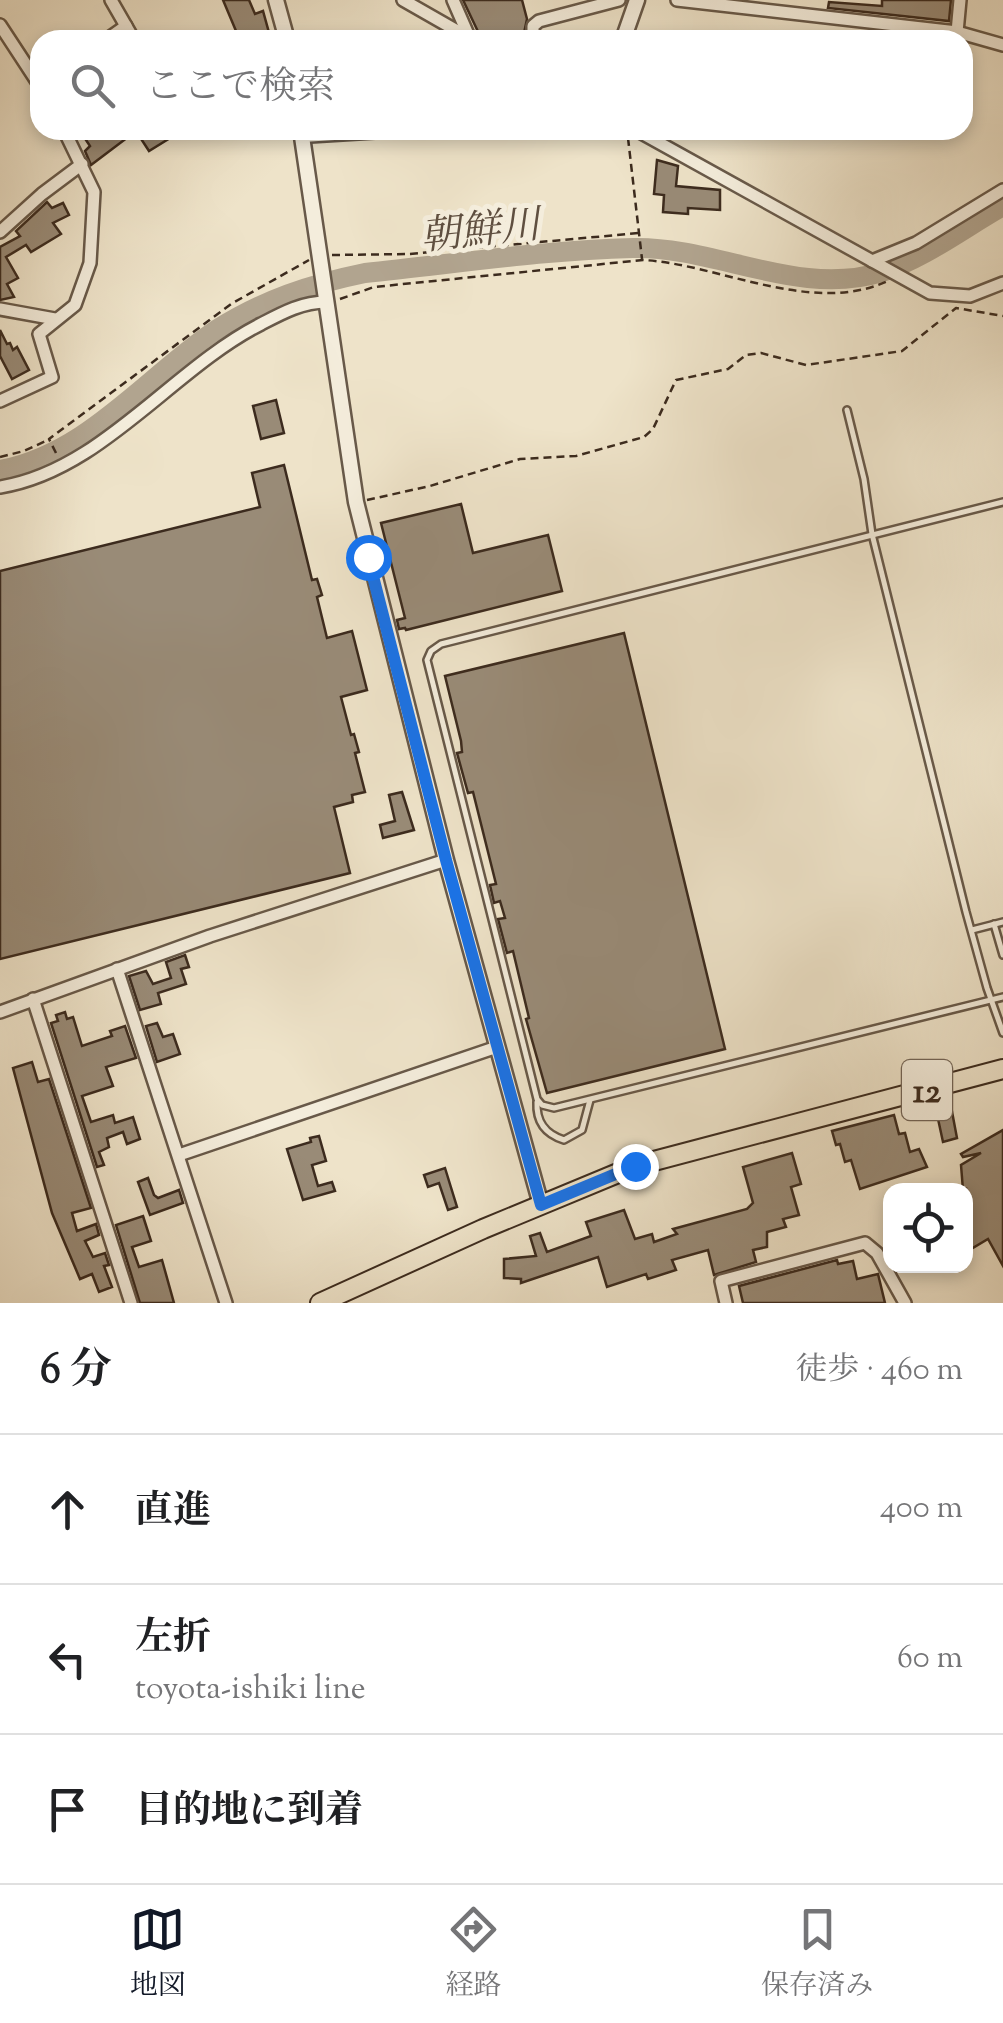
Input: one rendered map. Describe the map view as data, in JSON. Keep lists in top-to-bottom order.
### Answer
{
  "streets": {
    "main road": ["12"]
  },
  "water": ["朝鮮川"],
  "page": {
    "search": "ここで検索",
    "heading": ["6 分", "徒歩 · 460 m"],
    "list": [
      ["直進", "400 m"],
      ["左折", "toyota-ishiki line", "60 m"],
      "目的地に到着"
    ],
    "nav": ["地図", "経路", "保存済み"]
  }
}
